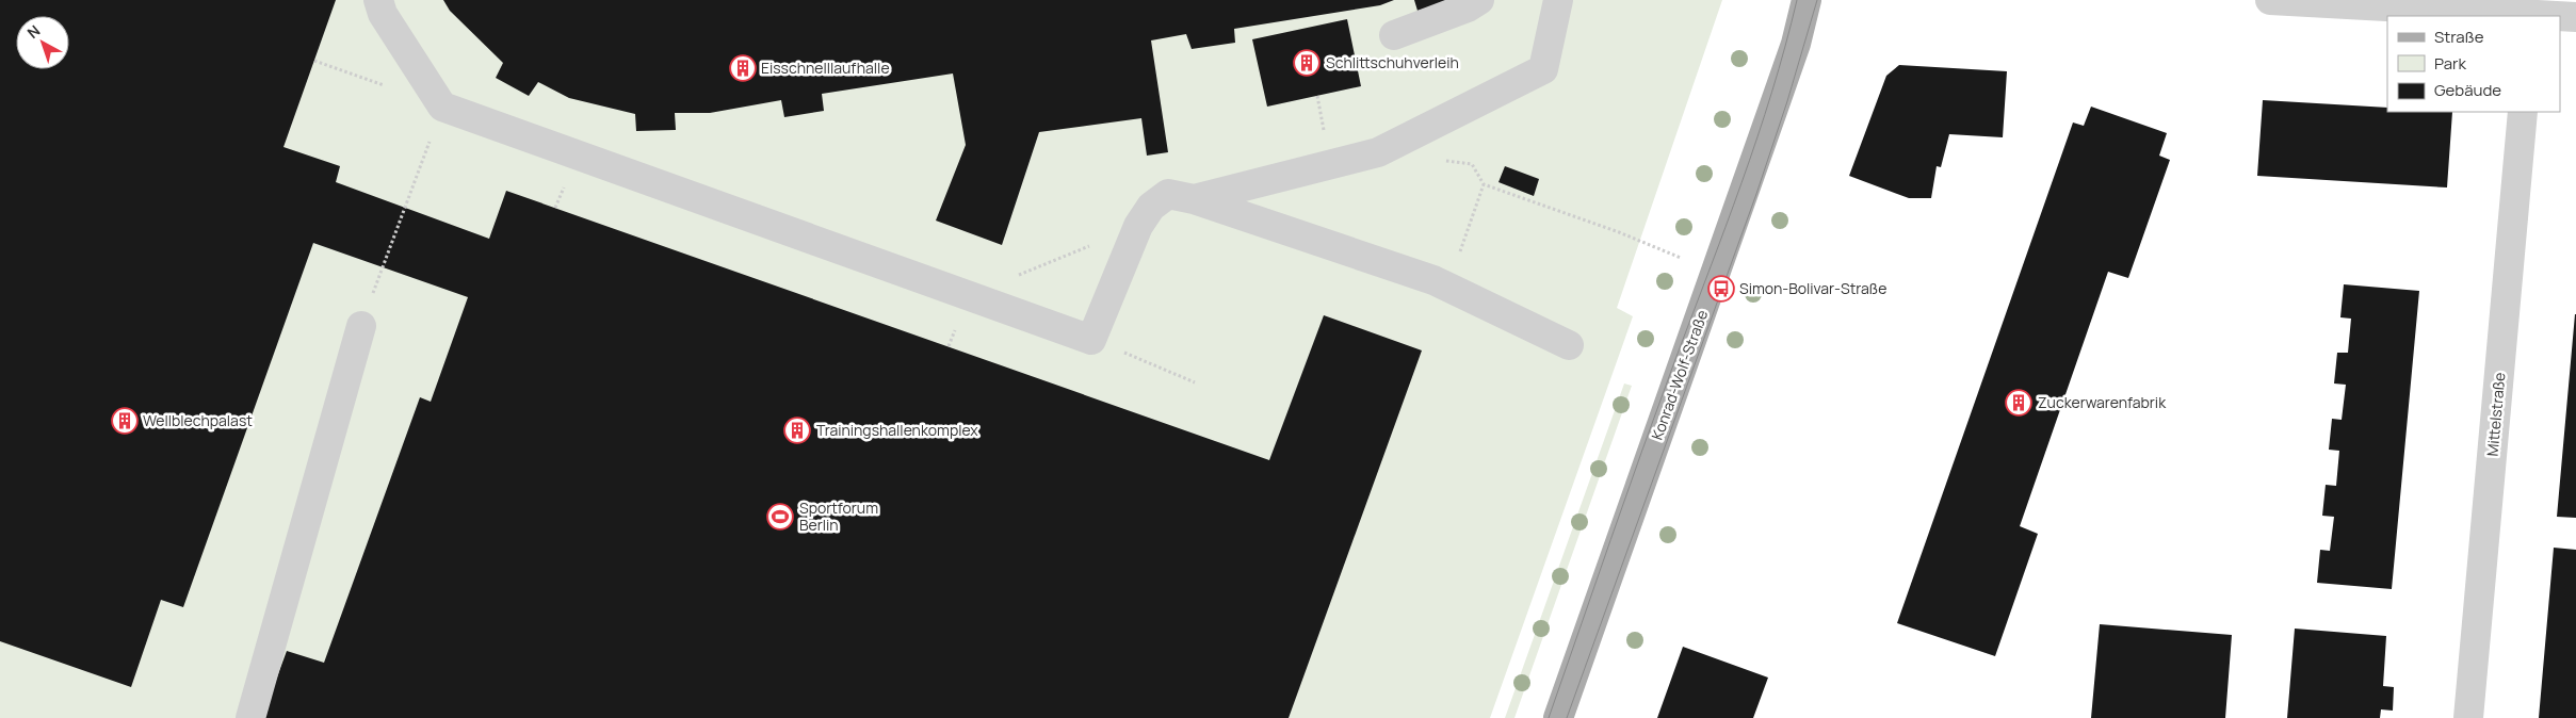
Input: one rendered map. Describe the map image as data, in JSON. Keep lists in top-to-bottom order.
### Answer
{
  "streets": {
    "main road": ["Konrad-Wolf-Straße"],
    "street": ["Mittelstraße"]
  },
  "places": {
    "building": [
      "Schlittschuhverleih",
      "Eisschnelllaufhalle",
      "Zuckerwarenfabrik",
      "Wellblechpalast",
      "Trainingshallenkomplex"
    ],
    "bus stop": ["Simon-Bolivar-Straße"],
    "sports": ["Sportforum Berlin"]
  },
  "legend": ["Straße", "Park", "Gebäude"],
  "north": "top left"
}
